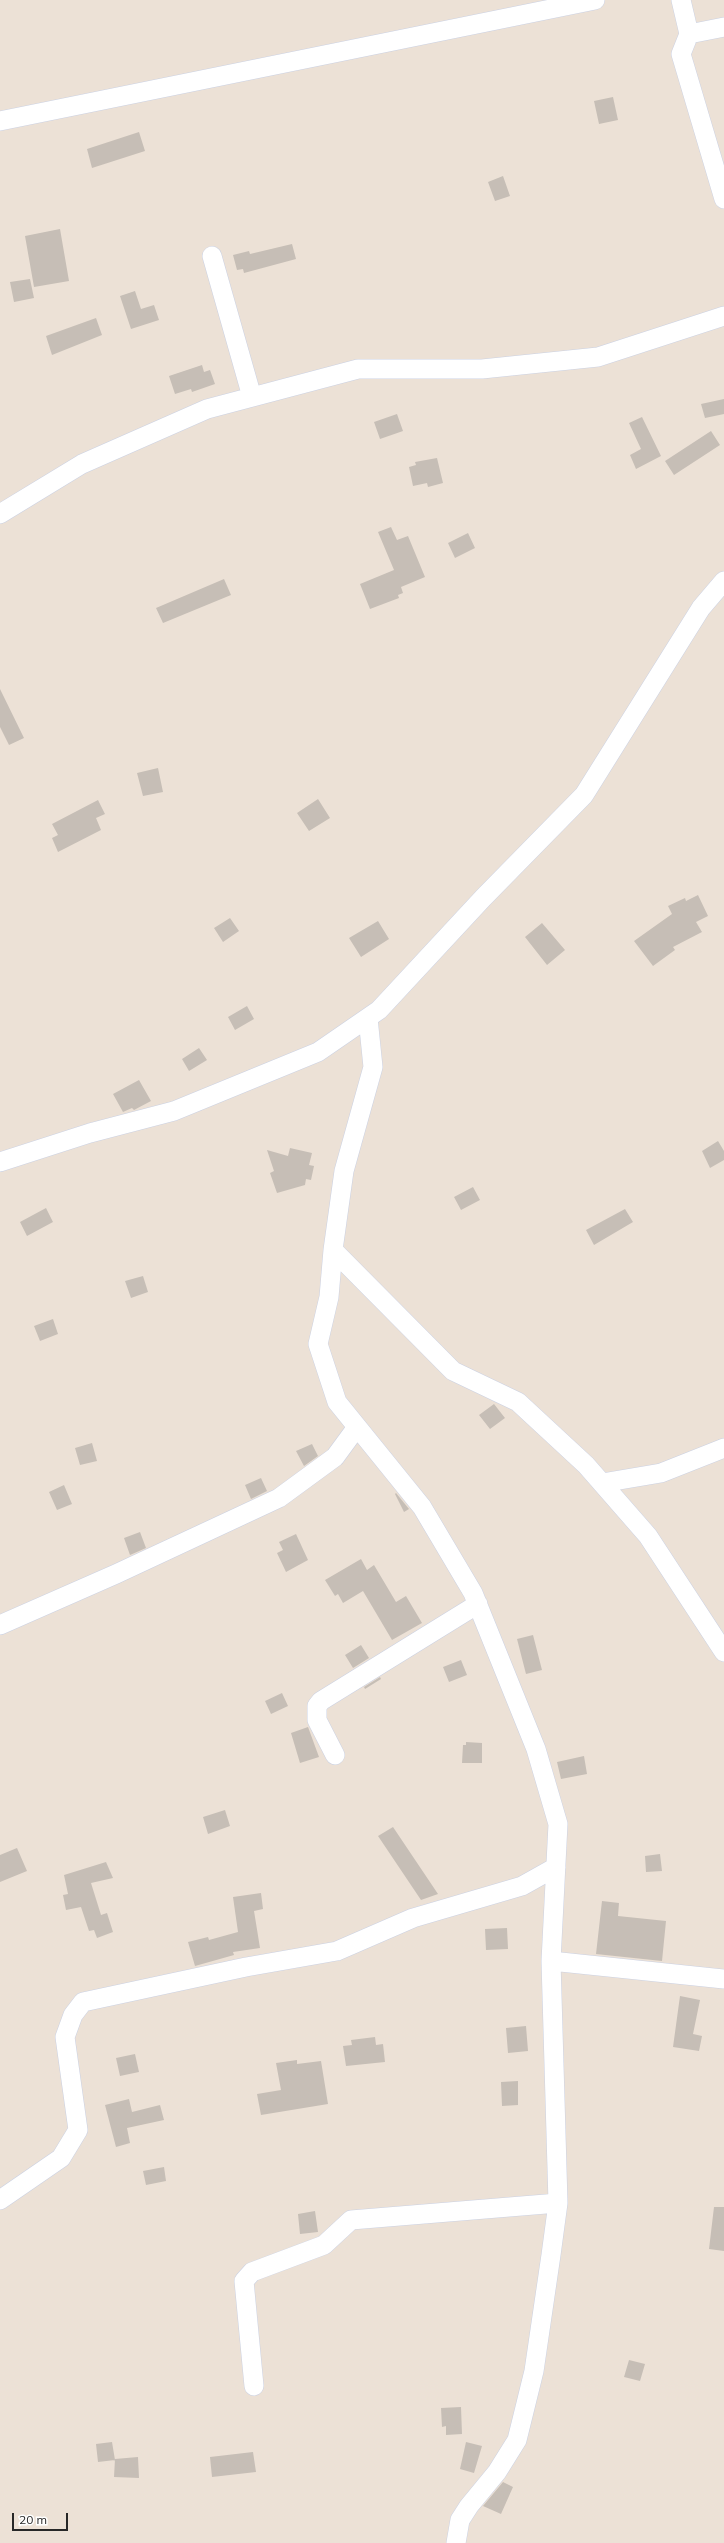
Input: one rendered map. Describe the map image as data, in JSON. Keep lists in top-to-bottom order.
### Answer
{
  "scale_bar": "20 m"
}
